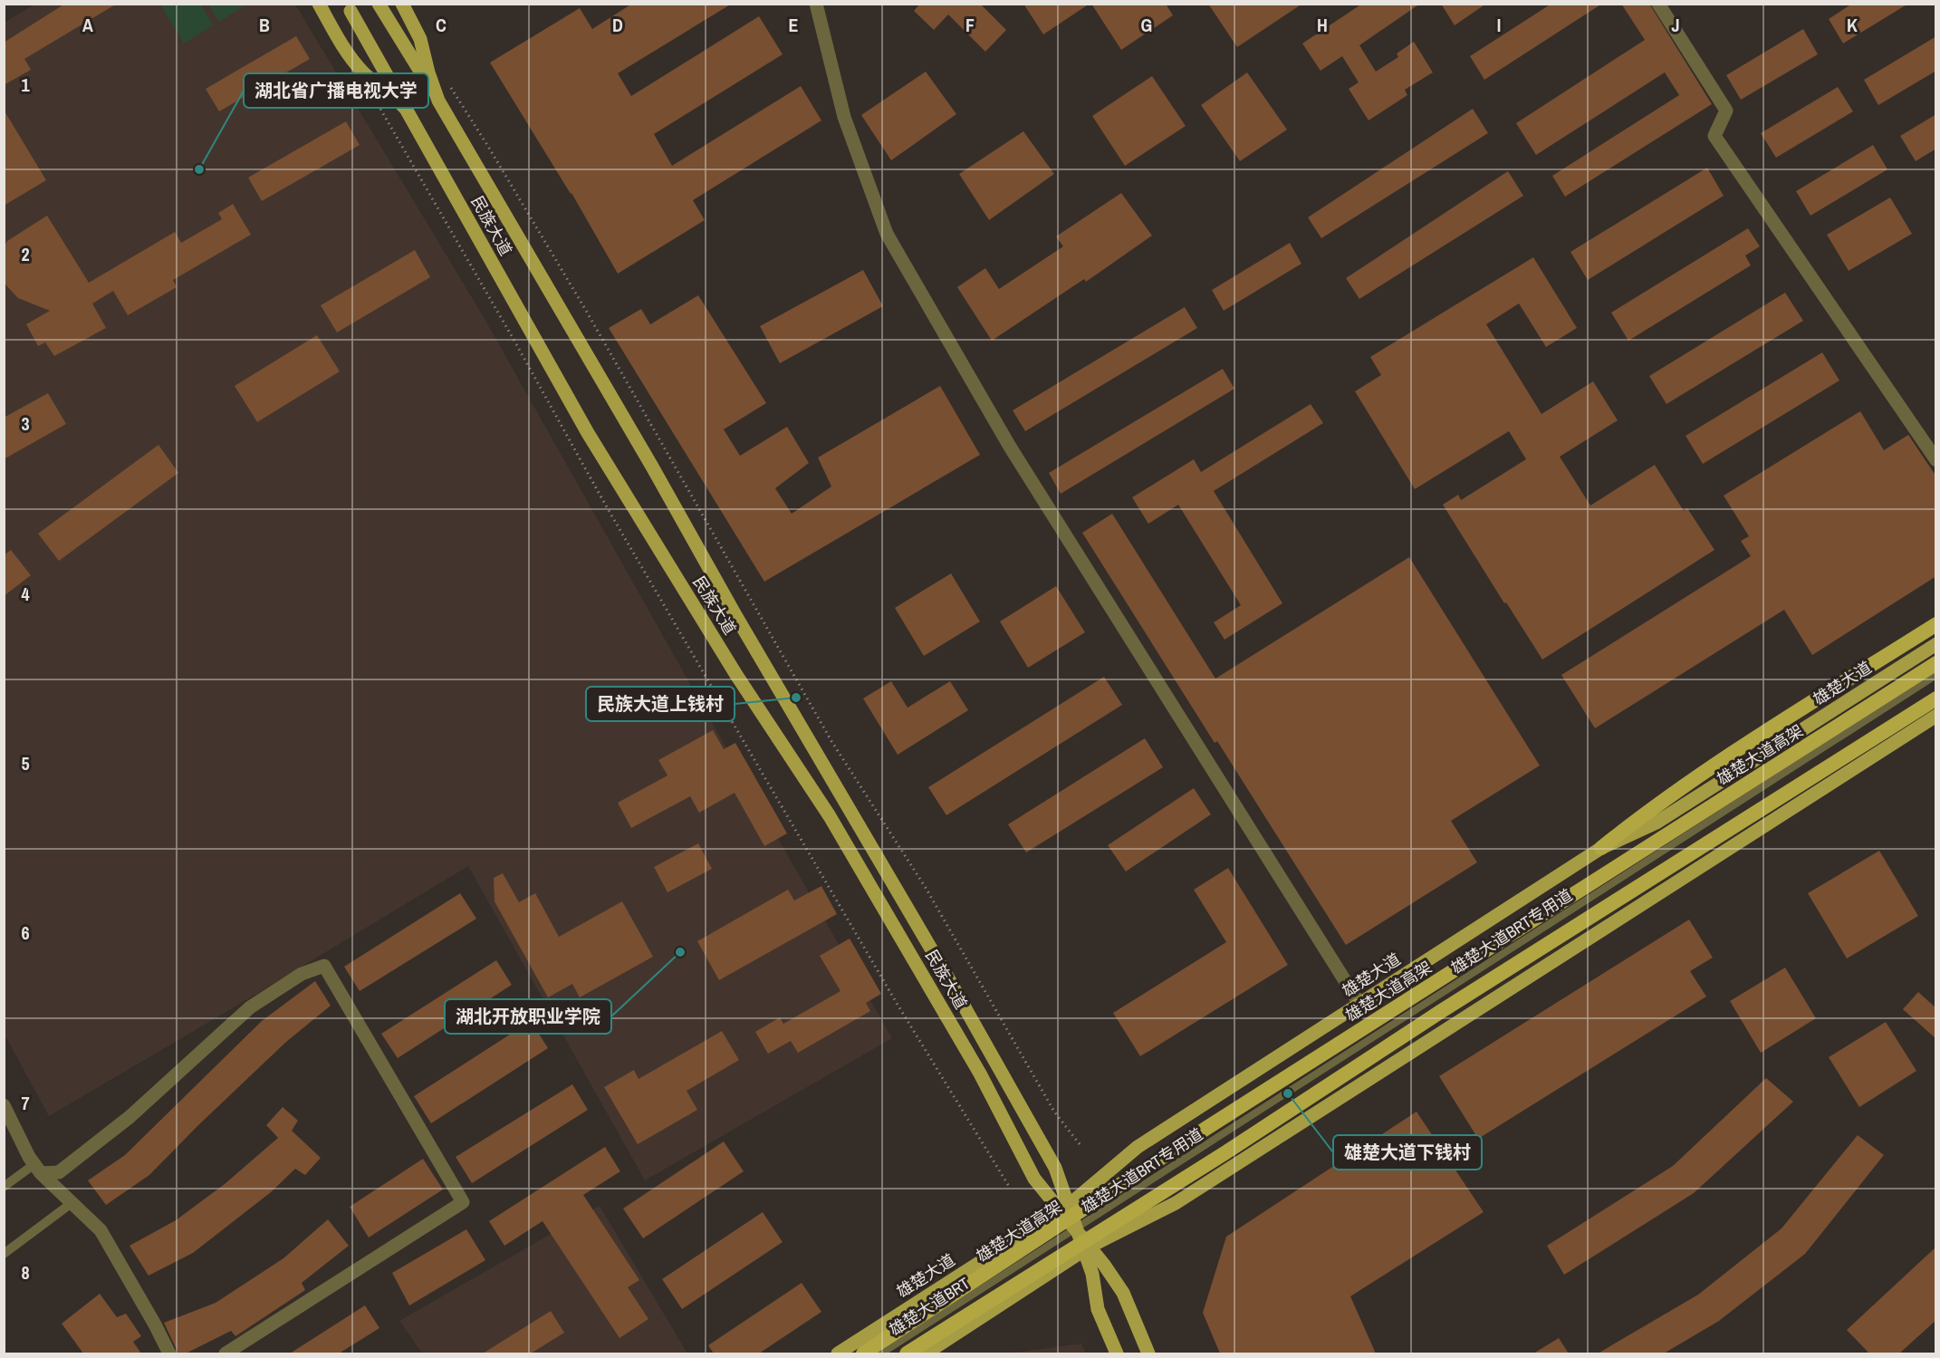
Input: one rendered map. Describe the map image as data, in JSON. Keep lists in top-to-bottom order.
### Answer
{
  "streets": {
    "highway": ["雄楚大道高架"],
    "main road": ["民族大道", "雄楚大道"],
    "lane": ["雄楚大道BRT专用道", "雄楚大道BRT"]
  },
  "crossings": [
    ["民族大道", "雄楚大道"],
    ["民族大道", "雄楚大道BRT专用道"],
    ["民族大道", "雄楚大道BRT"],
    ["雄楚大道BRT专用道", "雄楚大道BRT"]
  ],
  "places": [
    "湖北省广播电视大学",
    "民族大道上钱村",
    "湖北开放职业学院",
    "雄楚大道下钱村"
  ],
  "grid": {
    "columns": [
      "A",
      "B",
      "C",
      "D",
      "E",
      "F",
      "G",
      "H",
      "I",
      "J",
      "K"
    ],
    "rows": [
      "1",
      "2",
      "3",
      "4",
      "5",
      "6",
      "7",
      "8"
    ]
  }
}
